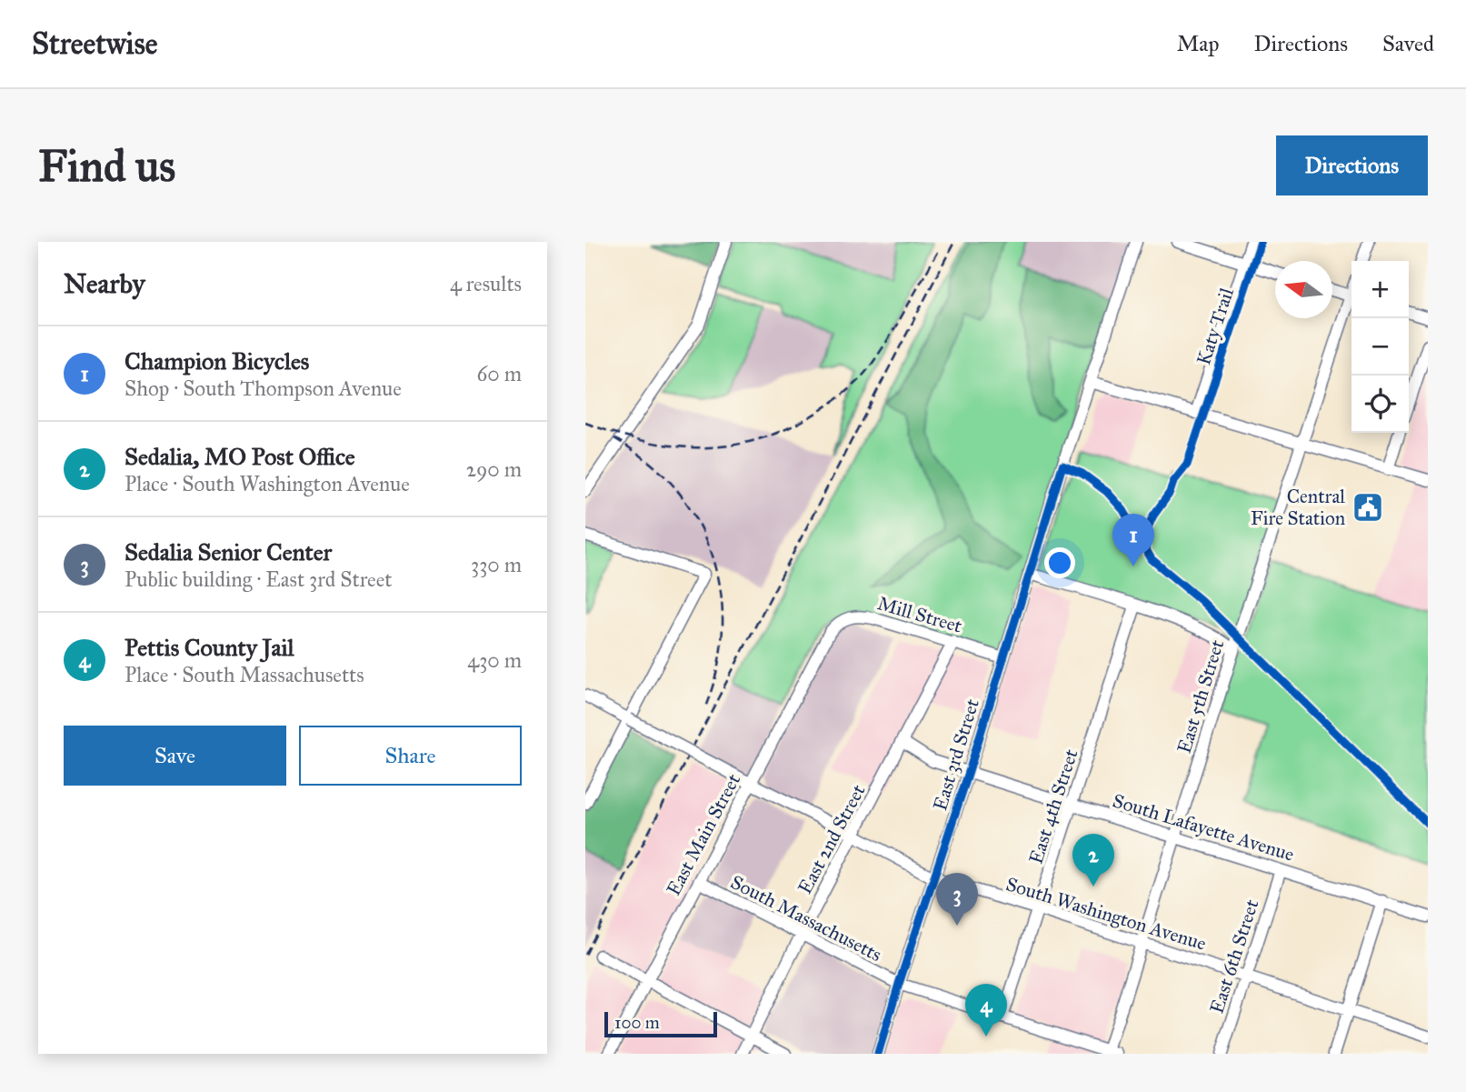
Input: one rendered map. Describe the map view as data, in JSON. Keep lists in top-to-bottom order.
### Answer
{
  "streets": {
    "street": [
      "Mill Street",
      "East 5th Street",
      "East 3rd Street",
      "East 4th Street",
      "South Lafayette Avenue",
      "East Main Street",
      "East 2nd Street",
      "South Washington Avenue",
      "South Massachusetts",
      "East 6th Street"
    ],
    "cycle path": ["Katy Trail"]
  },
  "crossings": [
    ["Mill Street", "East 3rd Street"],
    ["Mill Street", "East Main Street"],
    ["Mill Street", "East 2nd Street"],
    ["East 5th Street", "South Lafayette Avenue"],
    ["East 5th Street", "South Washington Avenue"],
    ["East 5th Street", "South Massachusetts"],
    ["East 3rd Street", "South Lafayette Avenue"],
    ["East 3rd Street", "South Washington Avenue"],
    ["East 3rd Street", "South Massachusetts"],
    ["East 4th Street", "South Lafayette Avenue"],
    ["East 4th Street", "South Washington Avenue"],
    ["East 4th Street", "South Massachusetts"],
    ["South Lafayette Avenue", "East 2nd Street"],
    ["South Lafayette Avenue", "East 6th Street"],
    ["East Main Street", "South Washington Avenue"],
    ["East Main Street", "South Massachusetts"],
    ["East 2nd Street", "South Washington Avenue"],
    ["East 2nd Street", "South Massachusetts"],
    ["South Washington Avenue", "East 6th Street"]
  ],
  "places": {
    "public building": ["Central Fire Station"]
  },
  "scale_bar": "100 m",
  "north": "left",
  "page": {
    "header": "Streetwise",
    "nav": ["Map", "Directions", "Saved"],
    "buttons": [
      "Directions",
      ["Save", "Share"]
    ],
    "title": "Find us",
    "heading": ["Nearby", "4 results"],
    "map_buttons": ["+", "−"],
    "list": [
      {
        "mark": "1",
        "name": "Champion Bicycles",
        "note": "Shop · South Thompson Avenue",
        "value": "60 m"
      },
      {
        "mark": "2",
        "name": "Sedalia, MO Post Office",
        "note": "Place · South Washington Avenue",
        "value": "290 m"
      },
      {
        "mark": "3",
        "name": "Sedalia Senior Center",
        "note": "Public building · East 3rd Street",
        "value": "330 m"
      },
      {
        "mark": "4",
        "name": "Pettis County Jail",
        "note": "Place · South Massachusetts",
        "value": "430 m"
      }
    ],
    "pins": [
      "1",
      "2",
      "3",
      "4"
    ],
    "scale": "100 m"
  }
}
